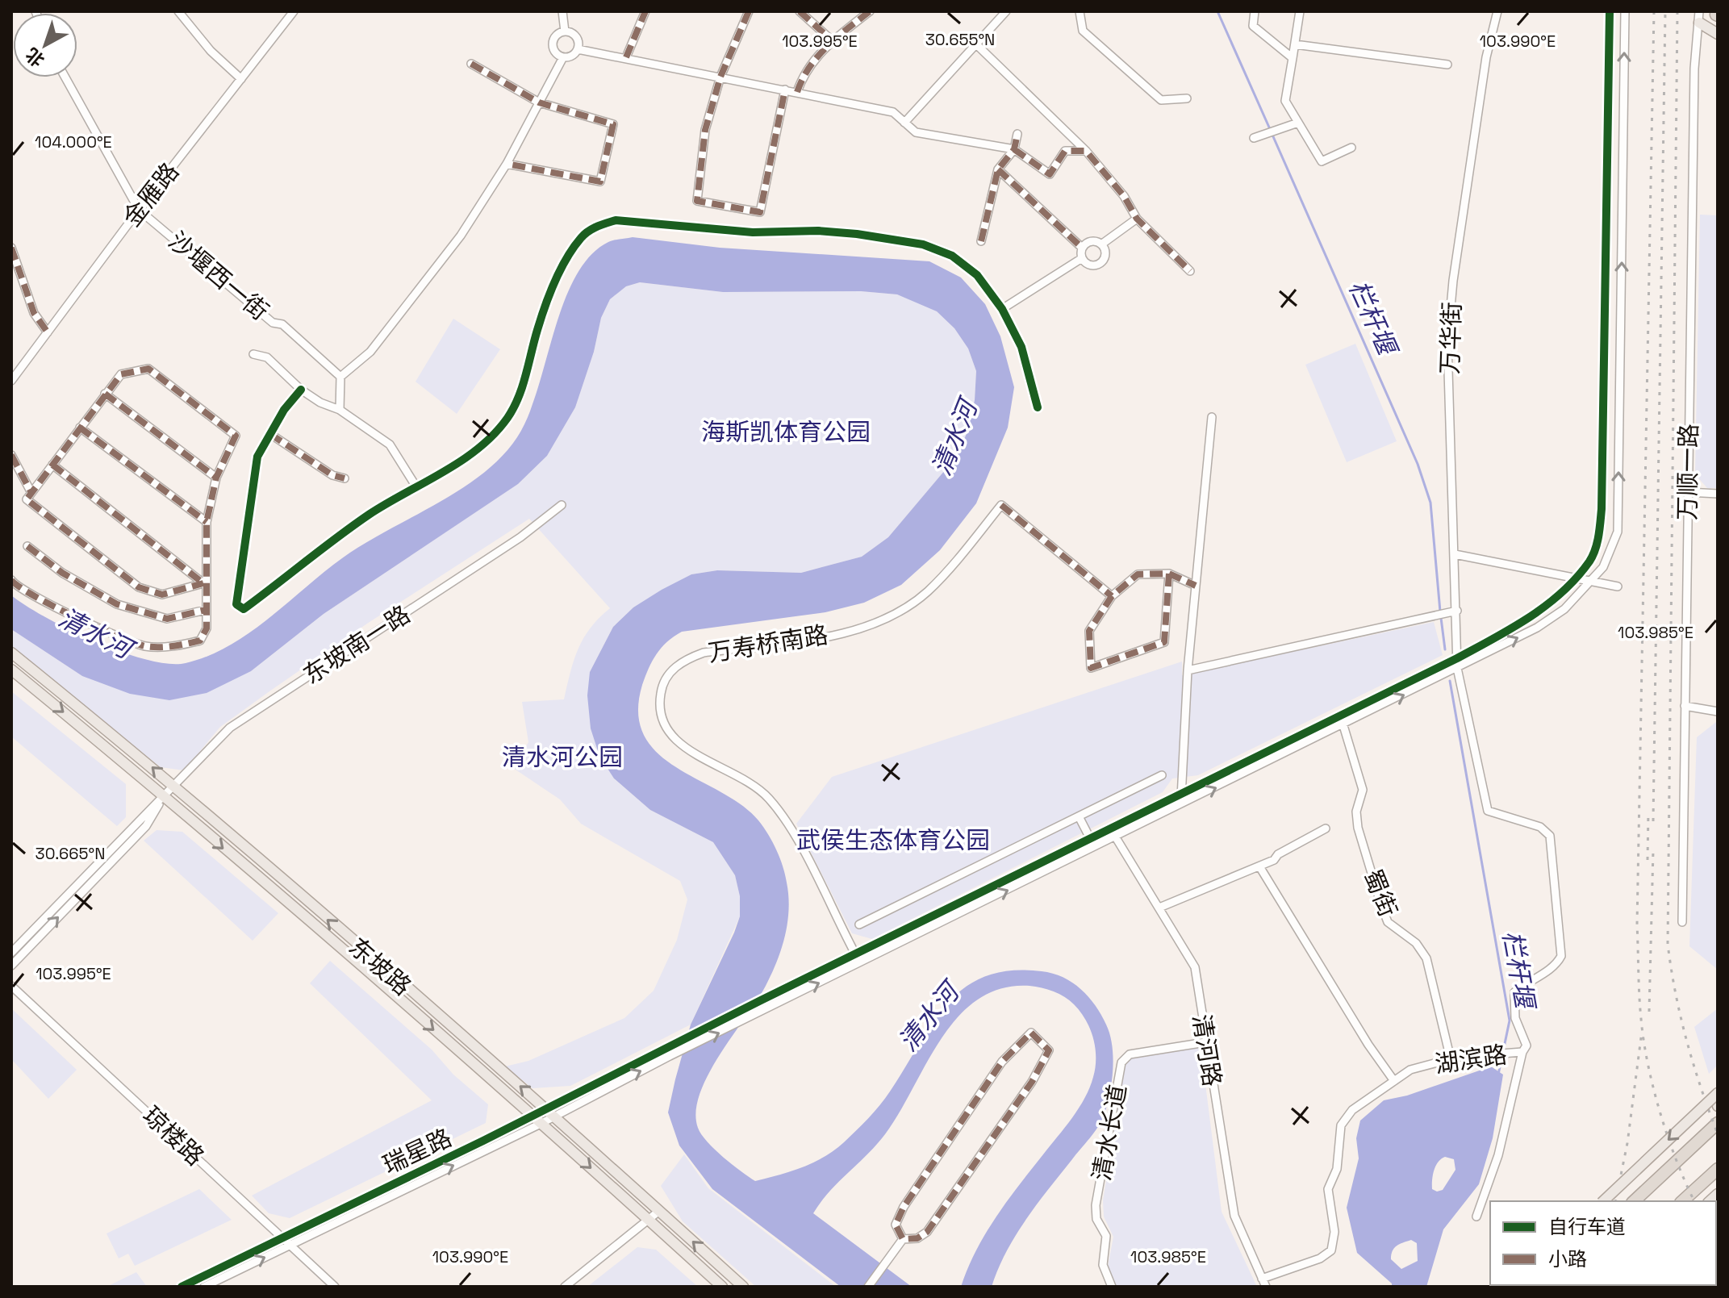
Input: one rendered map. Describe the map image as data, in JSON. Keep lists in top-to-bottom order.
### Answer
{
  "streets": {
    "main road": ["东坡路"],
    "street": [
      "金雁路",
      "沙堰西一街",
      "万华街",
      "万顺一路",
      "万寿桥南路",
      "东坡南一路",
      "蜀街",
      "清河路",
      "湖滨路",
      "清水长道",
      "琼楼路",
      "瑞星路"
    ]
  },
  "crossings": [
    ["金雁路", "沙堰西一街"],
    ["万华街", "湖滨路"],
    ["万寿桥南路", "瑞星路"],
    ["东坡南一路", "东坡路"],
    ["蜀街", "湖滨路"],
    ["东坡路", "瑞星路"],
    ["清河路", "湖滨路"],
    ["清河路", "清水长道"],
    ["琼楼路", "瑞星路"]
  ],
  "water": ["栏杆堰", "清水河"],
  "parks": ["海斯凯体育公园", "清水河公园", "武侯生态体育公园"],
  "legend": ["自行车道", "小路"],
  "north": "bottom left",
  "coordinates": [
    "30.655°N",
    "103.995°E",
    "103.990°E",
    "104.000°E",
    "103.985°E",
    "30.665°N"
  ]
}
